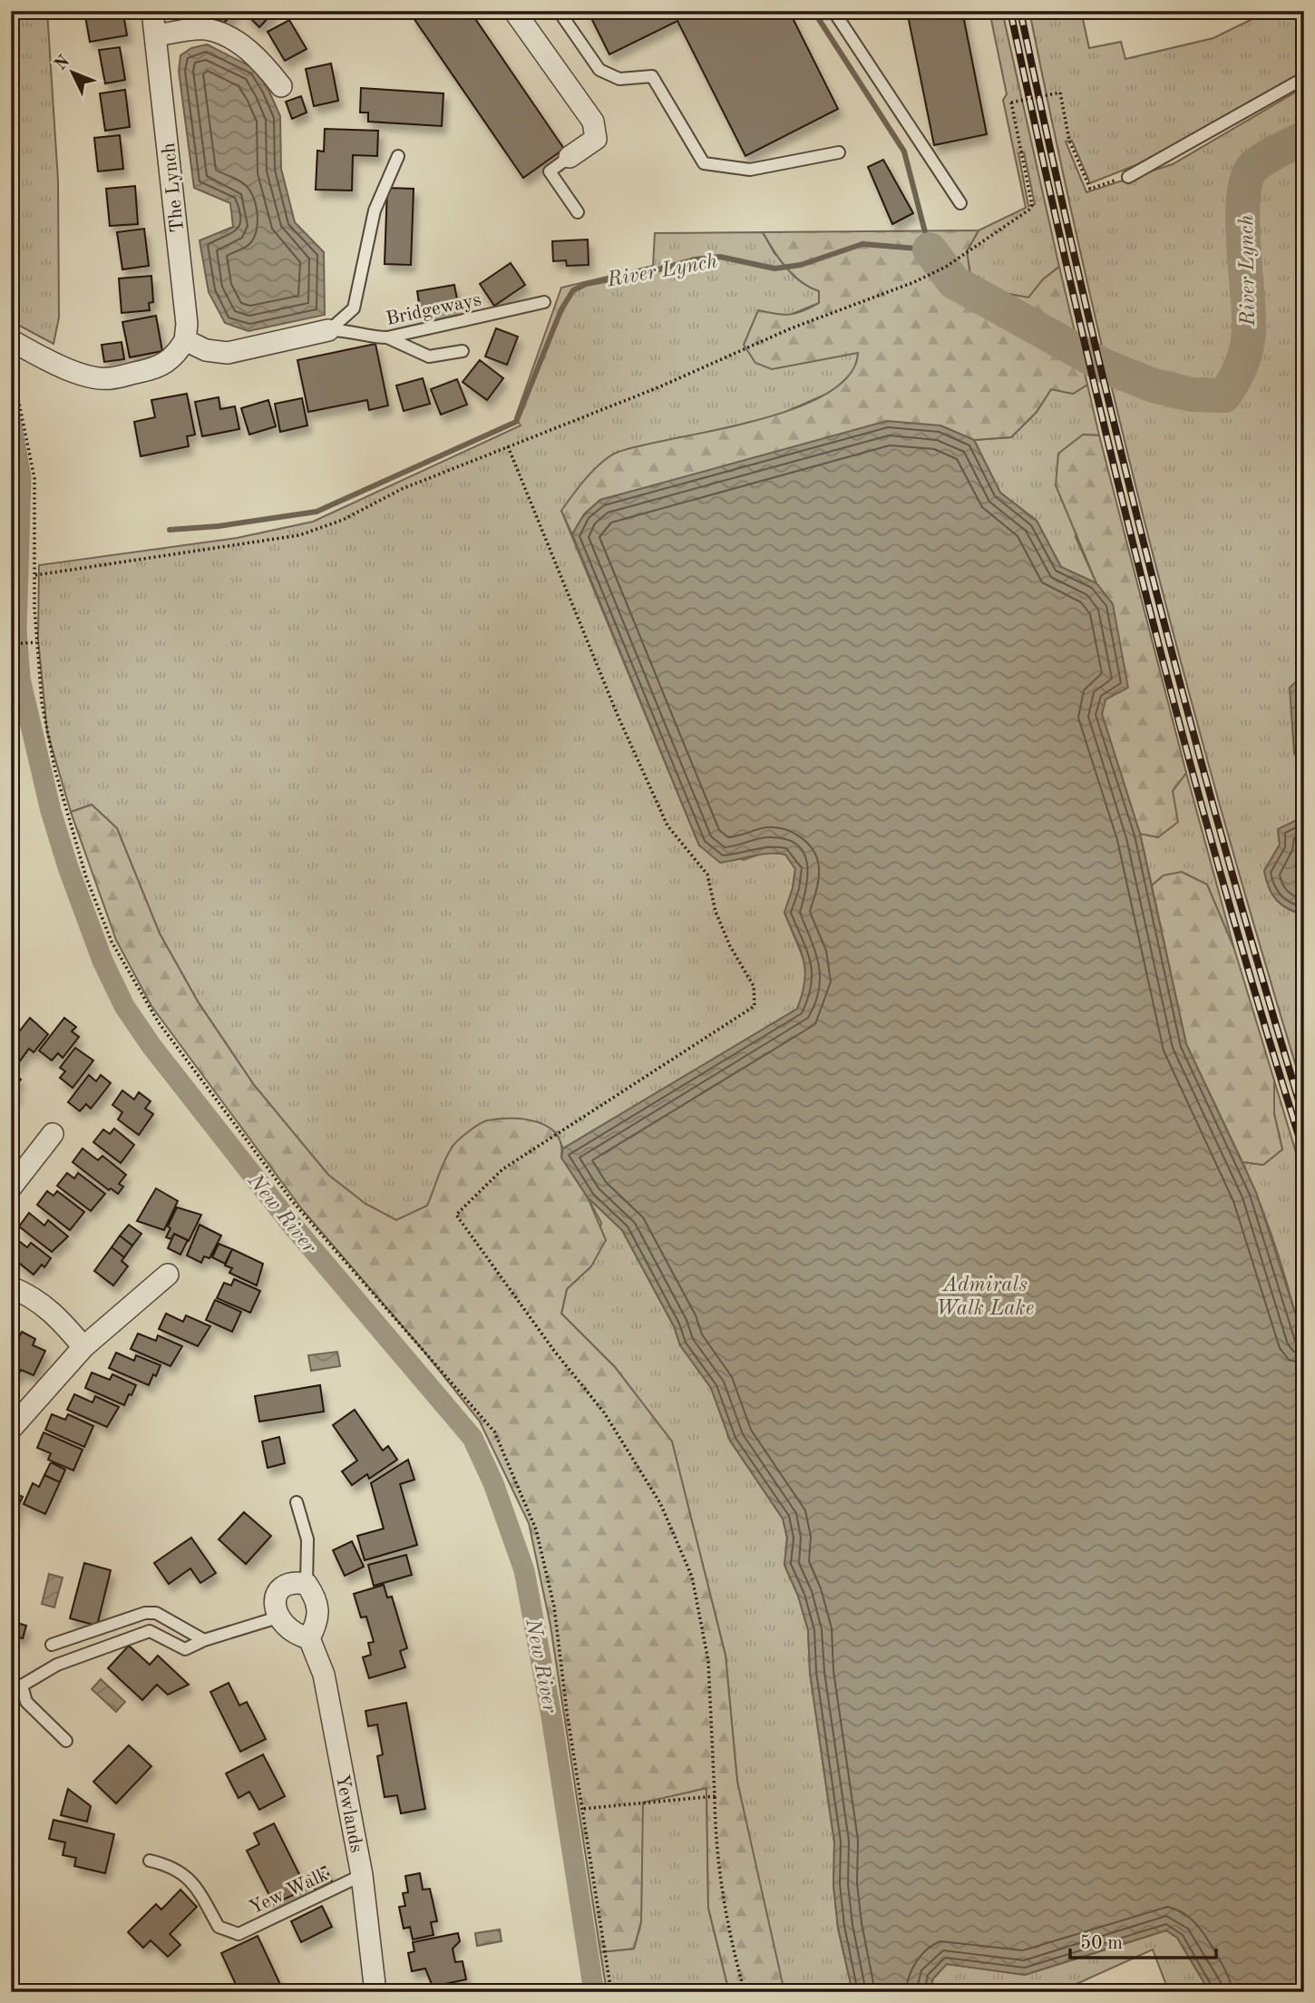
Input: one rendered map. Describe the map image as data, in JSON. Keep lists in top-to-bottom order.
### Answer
{
  "streets": {
    "street": ["The Lynch", "Yewlands"],
    "lane": ["Bridgeways", "Yew Walk"]
  },
  "crossings": [
    ["Yewlands", "Yew Walk"]
  ],
  "water": ["River Lynch", "New River", "Admirals Walk Lake"],
  "scale_bar": "50 m",
  "north": "top left"
}
